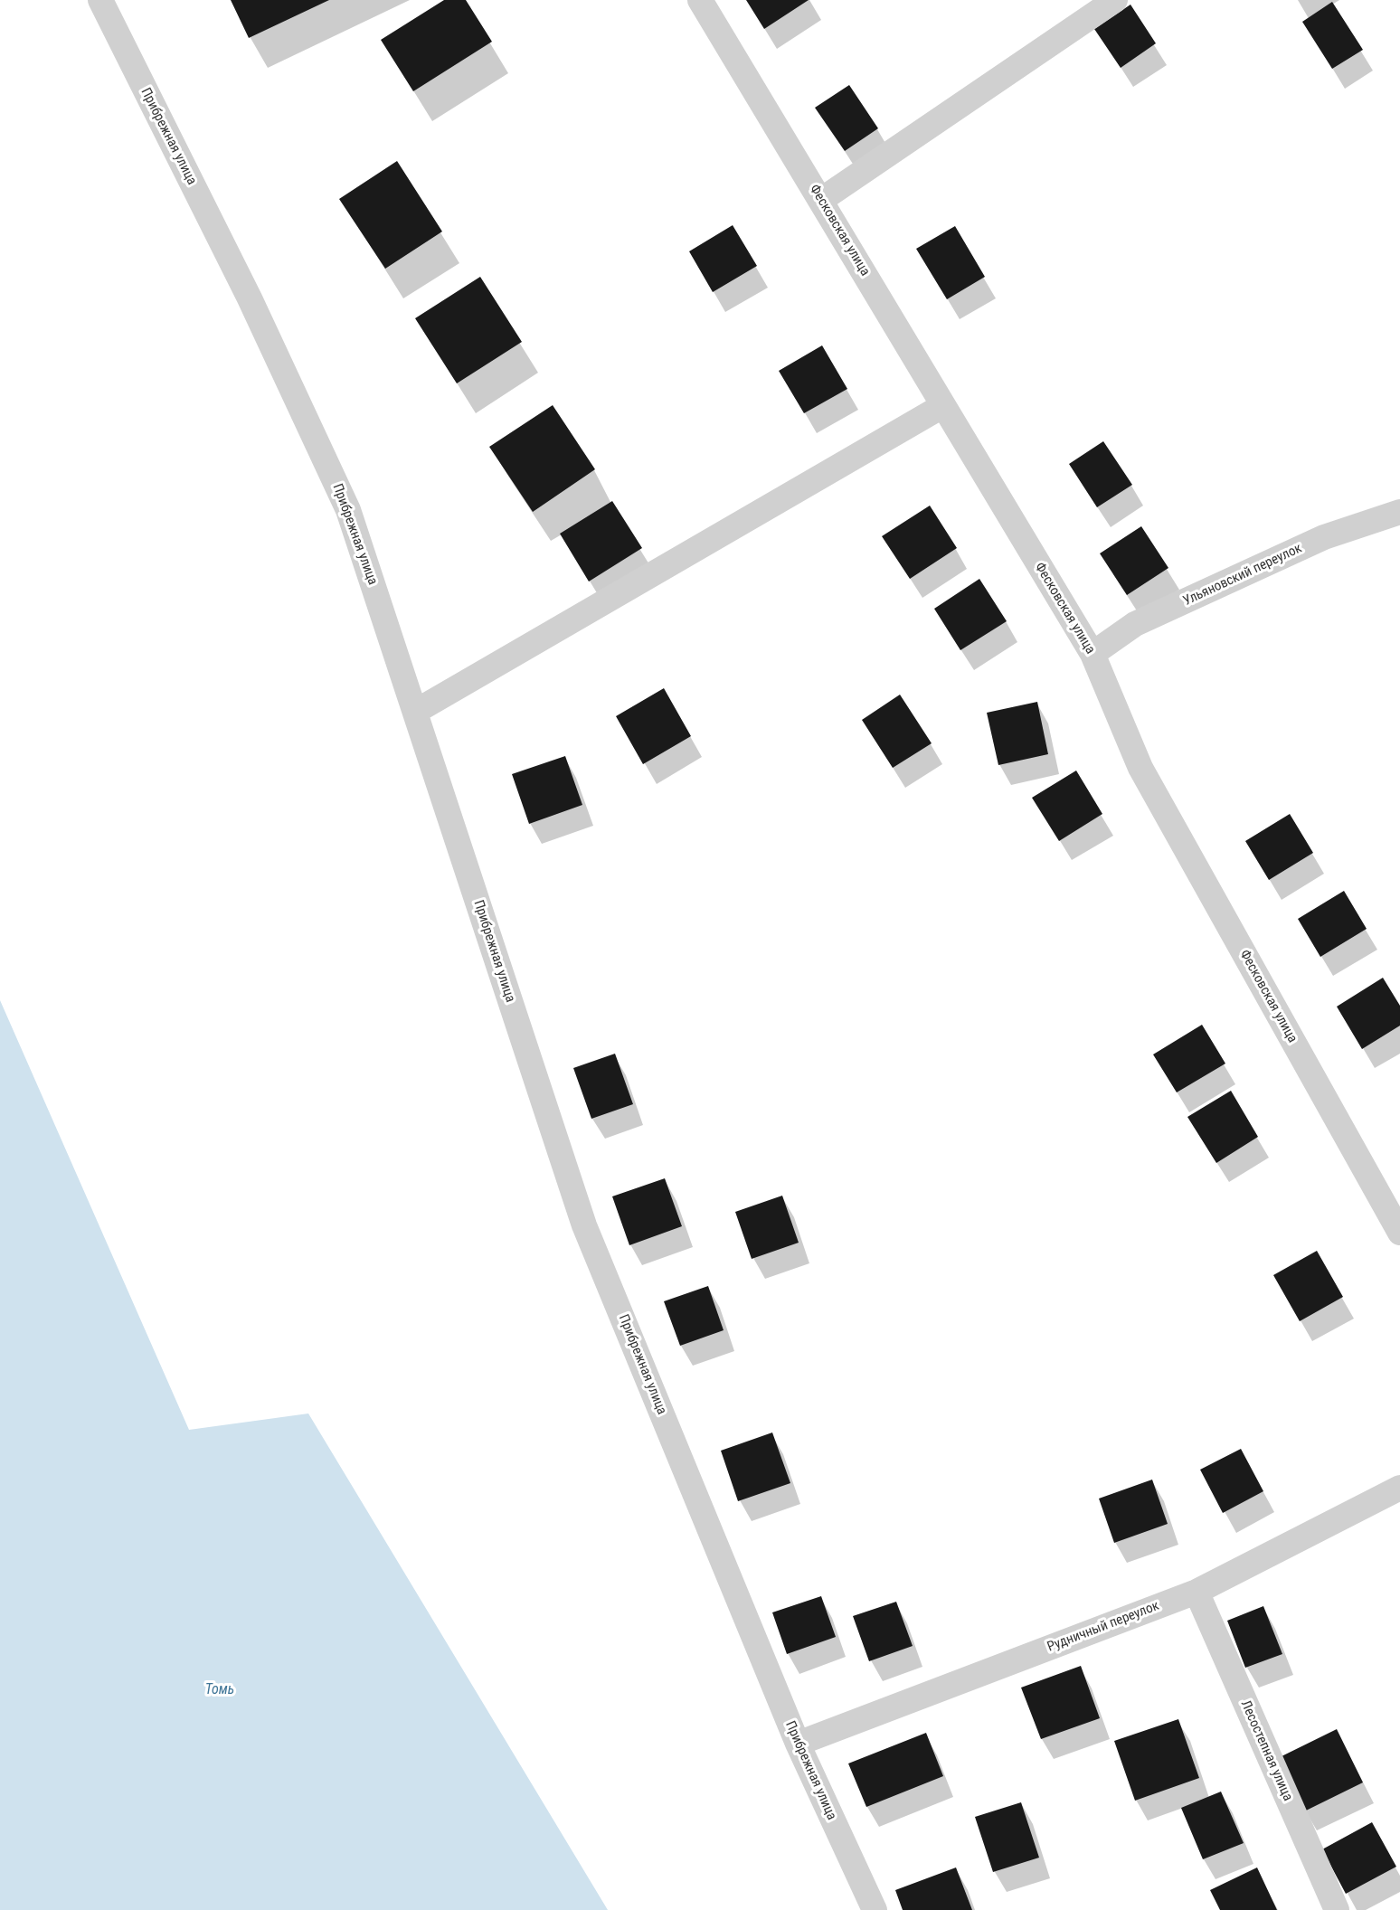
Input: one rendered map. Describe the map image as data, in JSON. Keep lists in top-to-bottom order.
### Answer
{
  "streets": {
    "street": [
      "Прибрежная улица",
      "Фесковская улица",
      "Ульяновский переулок",
      "Рудничный переулок",
      "Лесостепная улица"
    ]
  },
  "crossings": [
    ["Прибрежная улица", "Рудничный переулок"],
    ["Фесковская улица", "Ульяновский переулок"],
    ["Рудничный переулок", "Лесостепная улица"]
  ],
  "water": ["Томь"]
}
